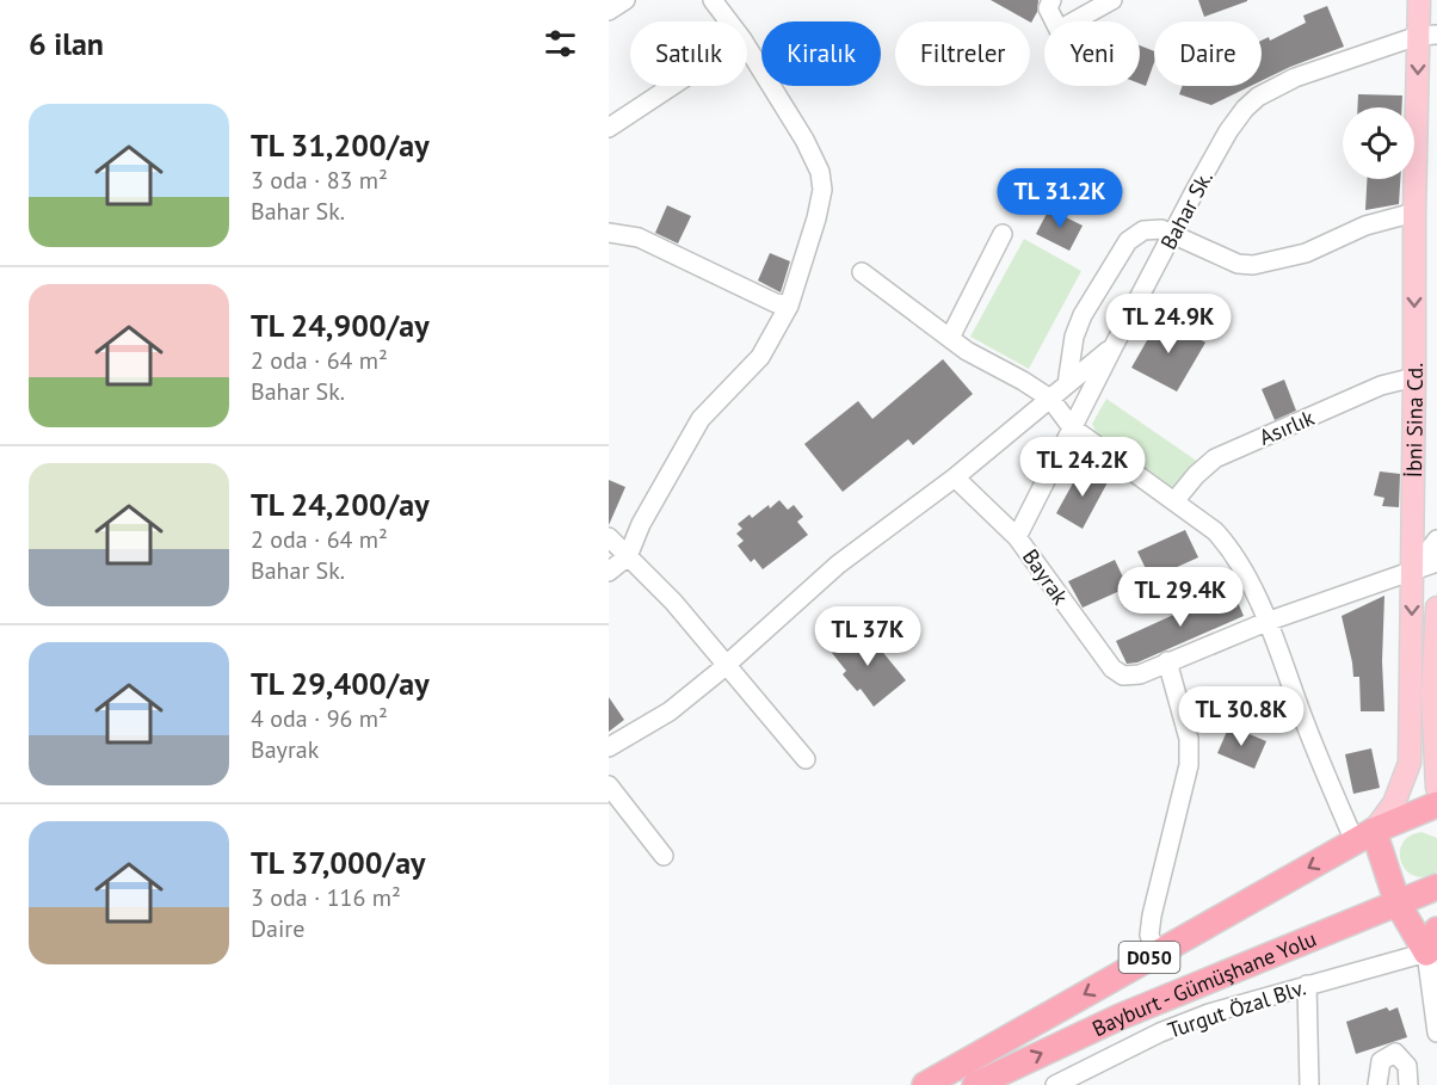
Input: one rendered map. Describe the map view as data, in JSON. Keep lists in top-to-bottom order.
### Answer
{
  "streets": {
    "highway": ["D050", "Bayburt - Gümüşhane Yolu"],
    "main road": ["İbni Sina Cd."],
    "street": [
      "Bahar Sk.",
      "Asırlık",
      "Bayrak",
      "Turgut Özal Blv."
    ]
  },
  "crossings": [
    ["Bahar Sk.", "İbni Sina Cd."],
    ["Bahar Sk.", "Bayrak"],
    ["İbni Sina Cd.", "Asırlık"],
    ["İbni Sina Cd.", "Bayrak"],
    ["İbni Sina Cd.", "Bayburt - Gümüşhane Yolu"]
  ],
  "one_way": ["İbni Sina Cd."],
  "page": {
    "heading": "6 ilan",
    "chip": [
      "Satılık",
      "Kiralık",
      "Filtreler",
      "Yeni",
      "Daire"
    ],
    "list": [
      {
        "name": "TL 31,200/ay",
        "note": "3 oda · 83 m² · Bahar Sk."
      },
      {
        "name": "TL 24,900/ay",
        "note": "2 oda · 64 m² · Bahar Sk."
      },
      {
        "name": "TL 24,200/ay",
        "note": "2 oda · 64 m² · Bahar Sk."
      },
      {
        "name": "TL 29,400/ay",
        "note": "4 oda · 96 m² · Bayrak"
      },
      {
        "name": "TL 37,000/ay",
        "note": "3 oda · 116 m² · Daire"
      }
    ],
    "price": [
      "TL 31.2K",
      "TL 24.9K",
      "TL 24.2K",
      "TL 29.4K",
      "TL 37K",
      "TL 30.8K"
    ]
  }
}
